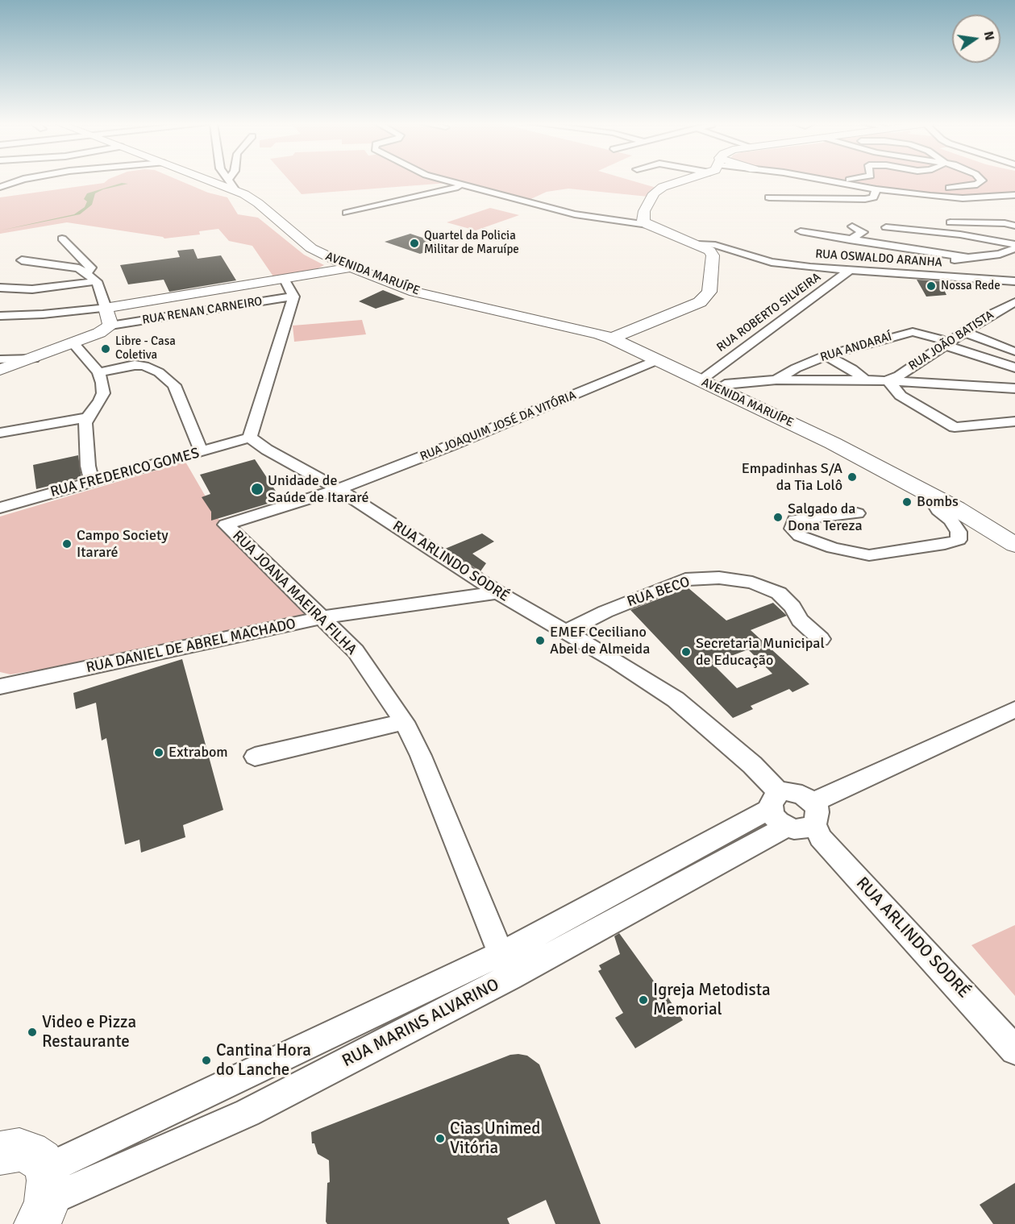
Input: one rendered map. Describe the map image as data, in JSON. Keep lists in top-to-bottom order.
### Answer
{
  "streets": {
    "main road": ["AVENIDA MARUÍPE", "RUA RENAN CARNEIRO"],
    "street": [
      "RUA OSWALDO ARANHA",
      "RUA ROBERTO SILVEIRA",
      "RUA JOÃO BATISTA",
      "RUA ANDARAÍ",
      "RUA JOAQUIM JOSÉ DA VITÓRIA",
      "RUA FREDERICO GOMES",
      "RUA ARLINDO SODRÉ",
      "RUA BECO",
      "RUA JOANA MAEIRA FILHA",
      "RUA DANIEL DE ABREL MACHADO",
      "RUA MARINS ALVARINO"
    ]
  },
  "crossings": [
    ["RUA OSWALDO ARANHA", "RUA ROBERTO SILVEIRA"],
    ["AVENIDA MARUÍPE", "RUA RENAN CARNEIRO"],
    ["AVENIDA MARUÍPE", "RUA ROBERTO SILVEIRA"],
    ["AVENIDA MARUÍPE", "RUA JOAQUIM JOSÉ DA VITÓRIA"],
    ["RUA JOÃO BATISTA", "RUA ANDARAÍ"],
    ["RUA JOAQUIM JOSÉ DA VITÓRIA", "RUA ARLINDO SODRÉ"],
    ["RUA JOAQUIM JOSÉ DA VITÓRIA", "RUA JOANA MAEIRA FILHA"],
    ["RUA FREDERICO GOMES", "RUA ARLINDO SODRÉ"],
    ["RUA ARLINDO SODRÉ", "RUA BECO"],
    ["RUA ARLINDO SODRÉ", "RUA JOANA MAEIRA FILHA"],
    ["RUA ARLINDO SODRÉ", "RUA DANIEL DE ABREL MACHADO"],
    ["RUA ARLINDO SODRÉ", "RUA MARINS ALVARINO"],
    ["RUA JOANA MAEIRA FILHA", "RUA DANIEL DE ABREL MACHADO"],
    ["RUA JOANA MAEIRA FILHA", "RUA MARINS ALVARINO"]
  ],
  "places": [
    "Quartel da Policia Militar de Maruípe",
    "Nossa Rede",
    "Libre - Casa Coletiva",
    "Empadinhas S/A da Tia Lolô",
    "Unidade de Saúde de Itararé",
    "Bombs",
    "Salgado da Dona Tereza",
    "Campo Society Itararé",
    "EMEF Ceciliano Abel de Almeida",
    "Secretaria Municipal de Educação",
    "Extrabom",
    "Igreja Metodista Memorial",
    "Video e Pizza Restaurante",
    "Cantina Hora do Lanche",
    "Cias Unimed Vitória"
  ],
  "north": "right"
}
